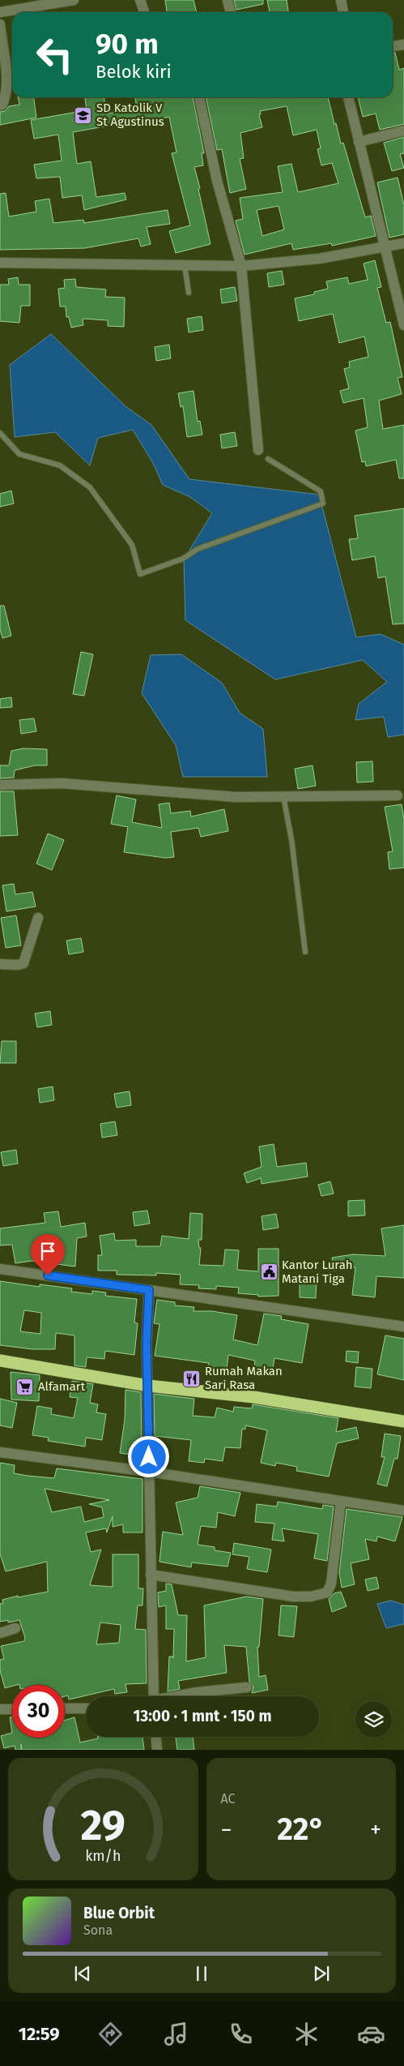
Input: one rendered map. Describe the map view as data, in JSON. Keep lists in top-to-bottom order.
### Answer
{
  "places": {
    "school or university": ["SD Katolik V St Agustinus"],
    "public building": ["Kantor Lurah Matani Tiga"],
    "restaurant": ["Rumah Makan Sari Rasa"],
    "supermarket": ["Alfamart"]
  },
  "page": {
    "turn": ["90 m", "Belok kiri"],
    "limit": "30",
    "trip": "13:00 · 1 mnt · 150 m",
    "tile": "AC",
    "heat": ["−", "22°", "+"],
    "song": ["Blue Orbit", "Sona"],
    "tabs": "12:59",
    "gauge": ["29", "km/h"]
  }
}
